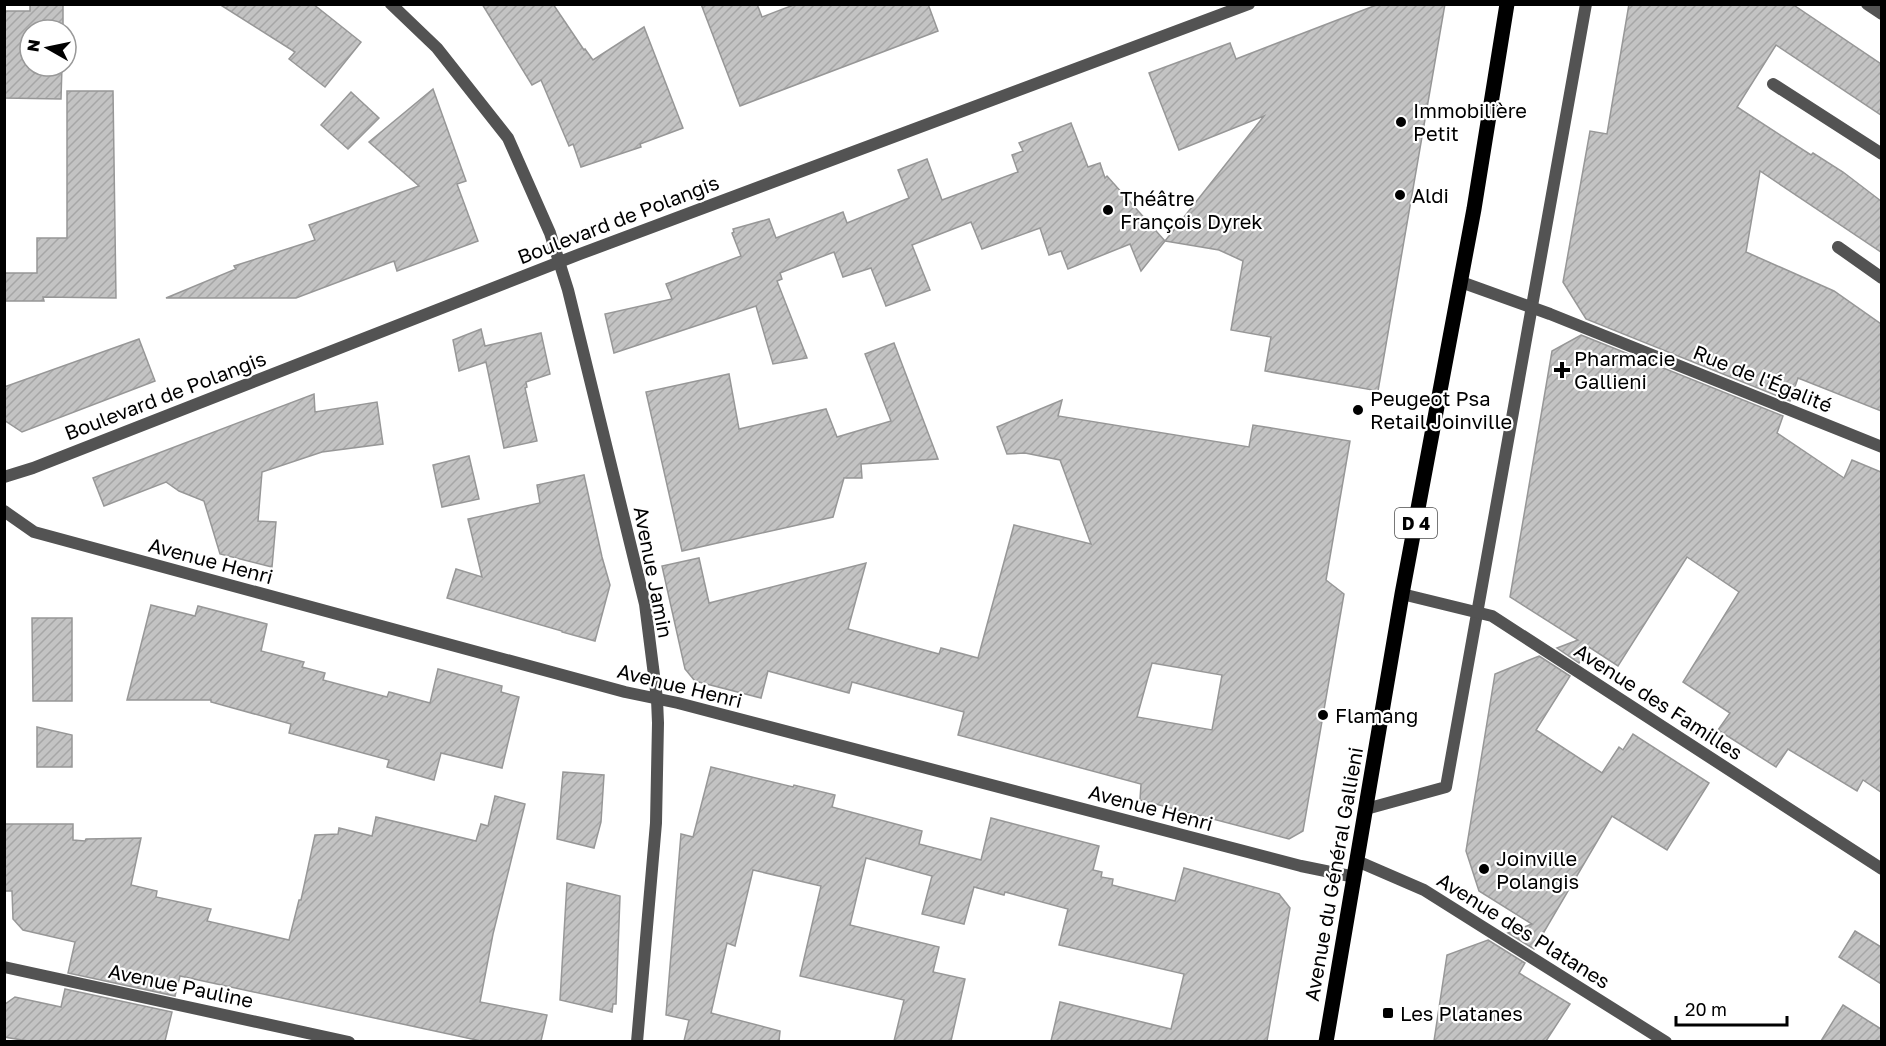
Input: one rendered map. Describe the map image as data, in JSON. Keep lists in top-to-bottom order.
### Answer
{
  "streets": {
    "main road": ["D 4", "Avenue du Général Gallieni"],
    "street": [
      "Boulevard de Polangis",
      "Rue de l'Égalité",
      "Avenue Henri",
      "Avenue Jamin",
      "Avenue des Familles",
      "Avenue des Platanes",
      "Avenue Pauline"
    ]
  },
  "crossings": [
    ["Boulevard de Polangis", "Avenue Jamin"],
    ["Rue de l'Égalité", "Avenue du Général Gallieni"],
    ["Avenue Henri", "Avenue Jamin"],
    ["Avenue Henri", "Avenue du Général Gallieni"],
    ["Avenue des Familles", "Avenue du Général Gallieni"],
    ["Avenue du Général Gallieni", "Avenue des Platanes"]
  ],
  "places": {
    "other": [
      "Immobilière Petit",
      "Aldi",
      "Théâtre François Dyrek",
      "Peugeot Psa Retail Joinville",
      "Flamang",
      "Joinville Polangis"
    ],
    "health": ["Pharmacie Gallieni"],
    "transit": ["Les Platanes"]
  },
  "scale_bar": "20 m",
  "north": "left"
}
